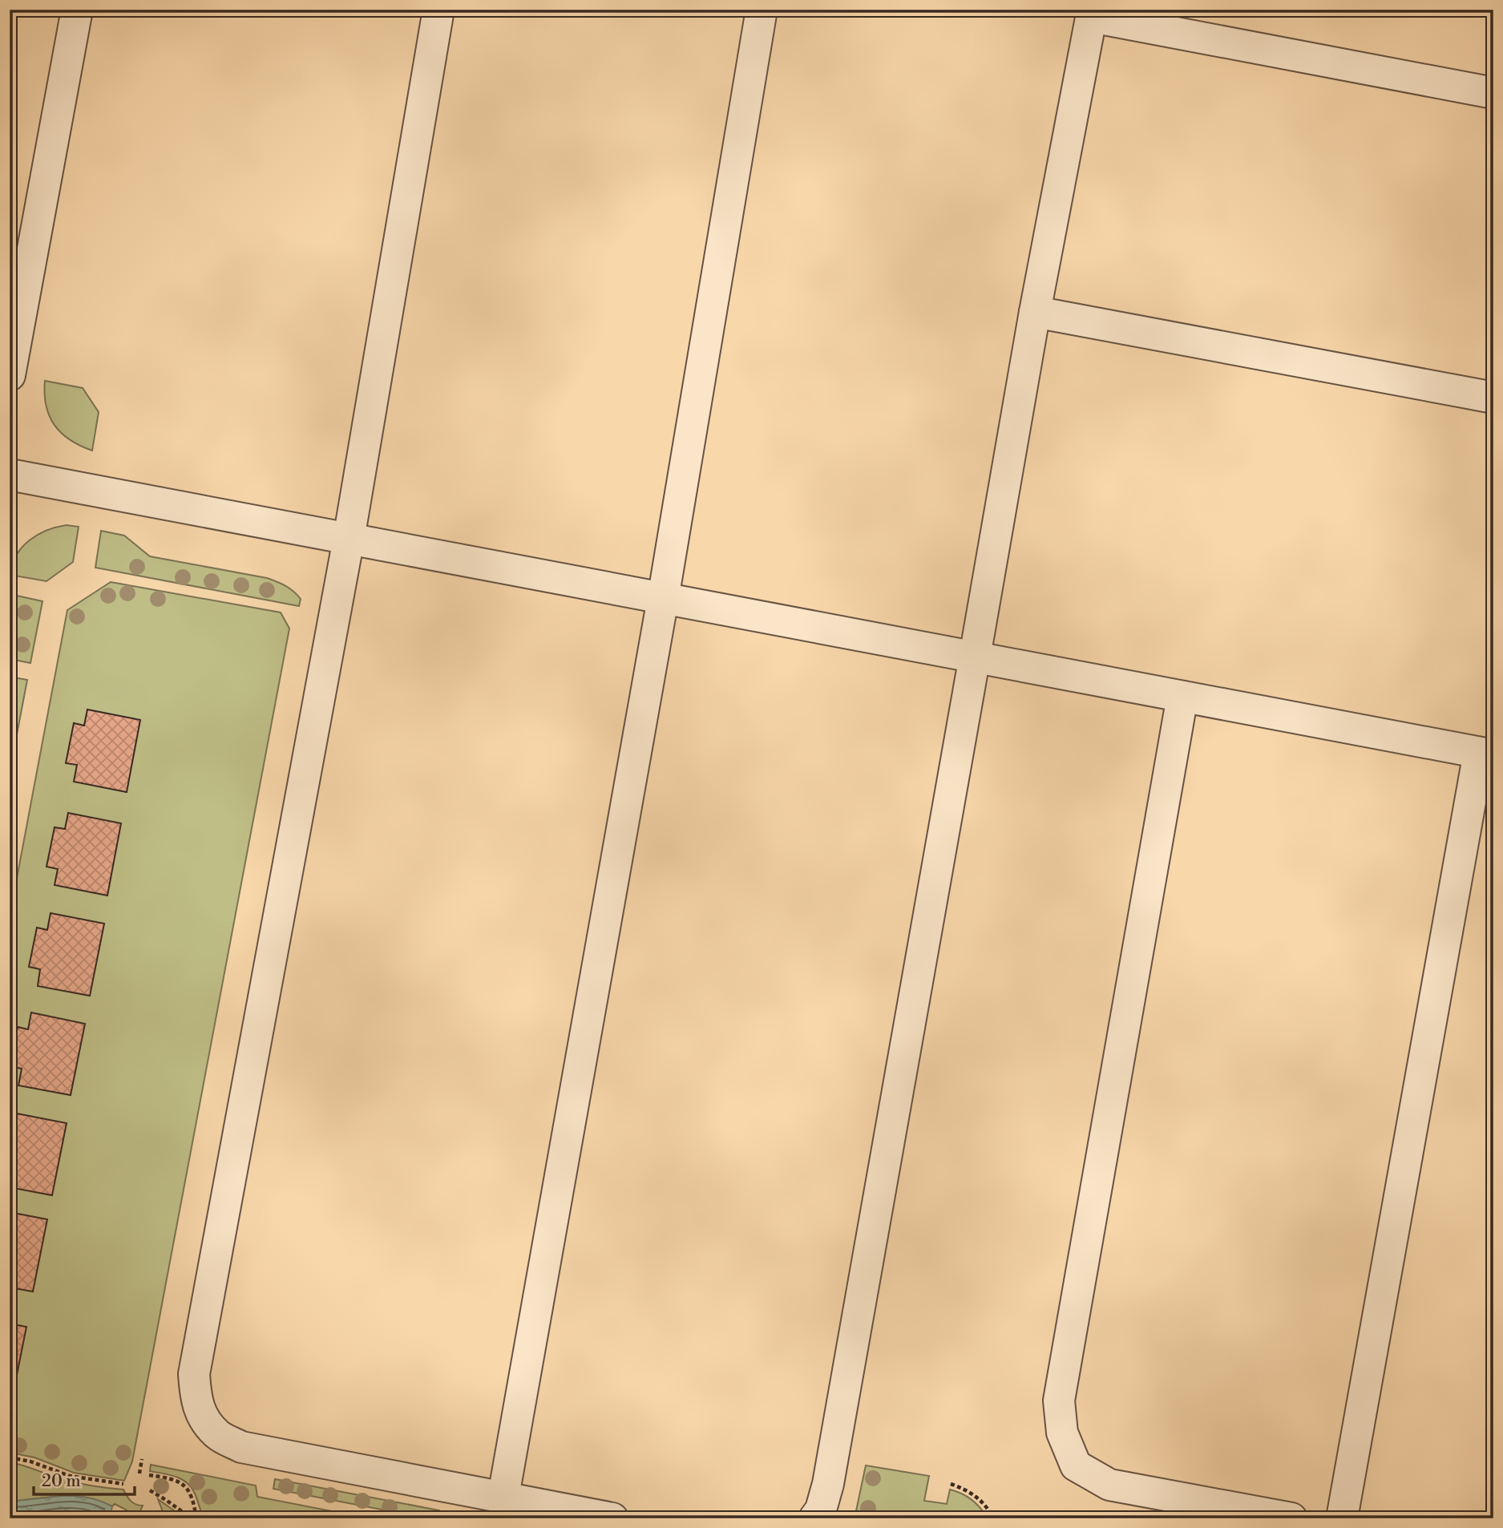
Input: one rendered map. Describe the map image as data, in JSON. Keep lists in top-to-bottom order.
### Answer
{
  "scale_bar": "20 m"
}
